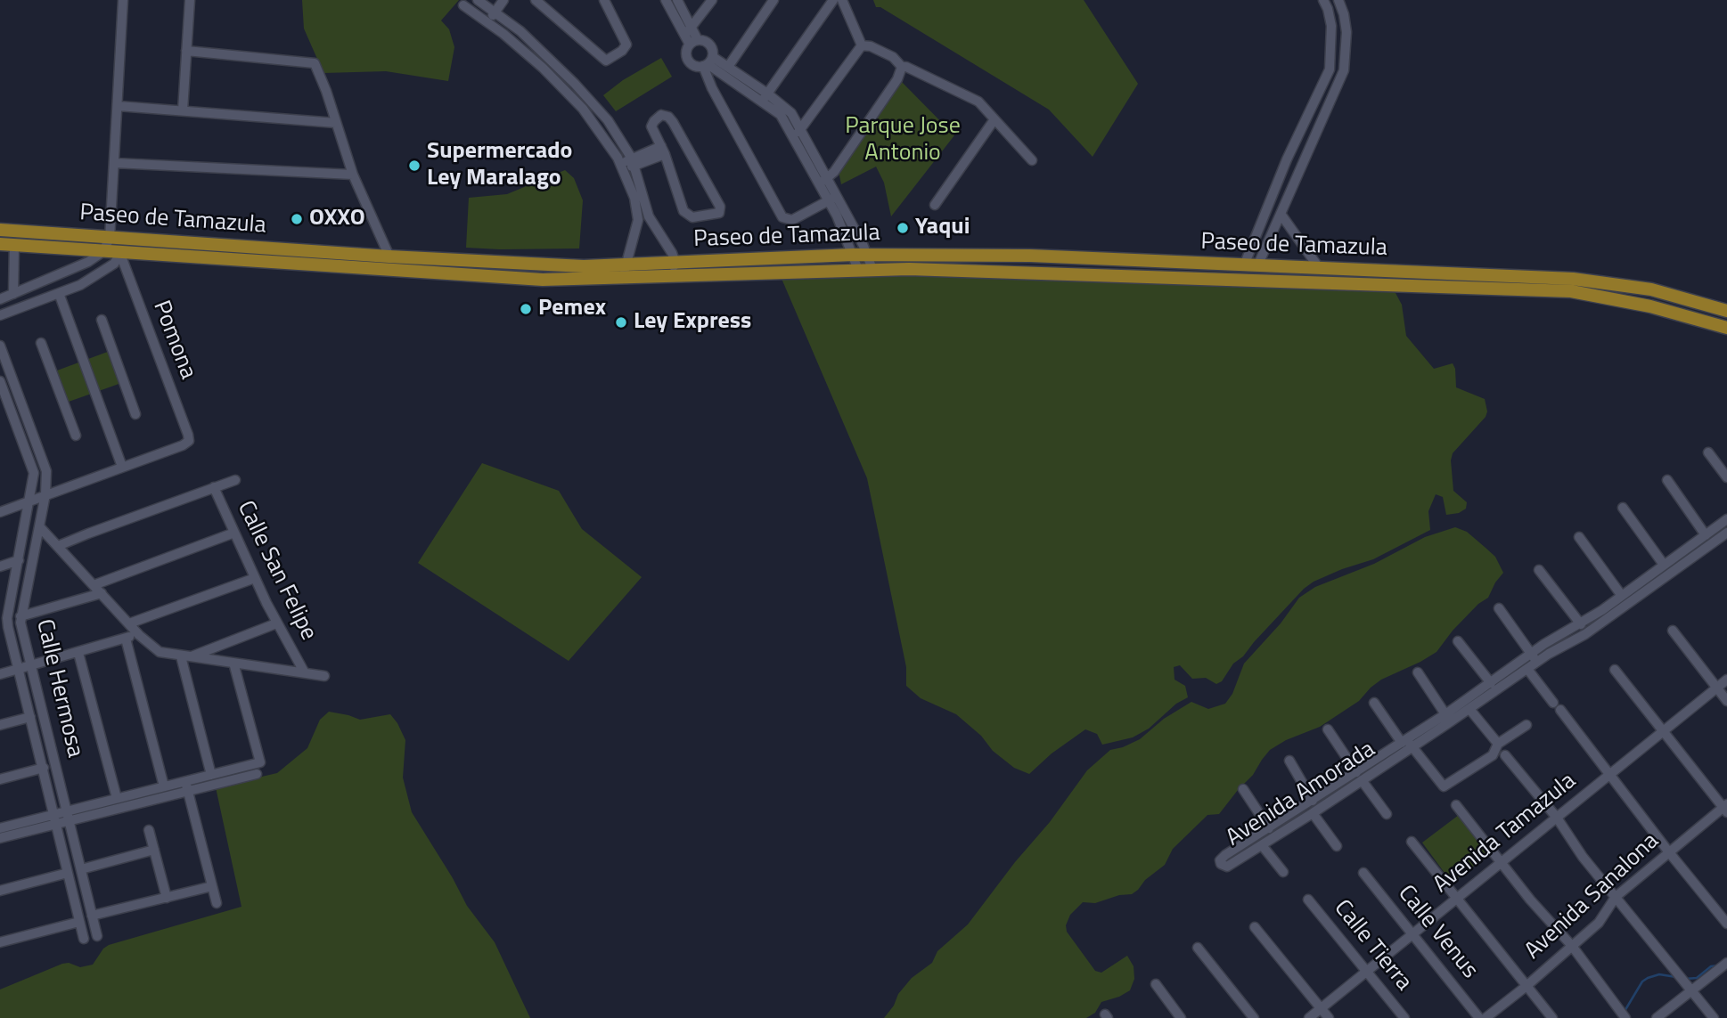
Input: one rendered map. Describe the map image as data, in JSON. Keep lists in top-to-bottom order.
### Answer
{
  "streets": {
    "main road": ["Paseo de Tamazula"],
    "street": [
      "Pomona",
      "Calle San Felipe",
      "Calle Hermosa",
      "Avenida Amorada",
      "Avenida Tamazula",
      "Avenida Sanalona",
      "Calle Venus",
      "Calle Tierra"
    ]
  },
  "crossings": [
    ["Paseo de Tamazula", "Pomona"],
    ["Avenida Tamazula", "Calle Venus"],
    ["Avenida Tamazula", "Calle Tierra"]
  ],
  "parks": ["Parque Jose Antonio"],
  "places": [
    "Supermercado Ley Maralago",
    "OXXO",
    "Yaqui",
    "Pemex",
    "Ley Express"
  ]
}
